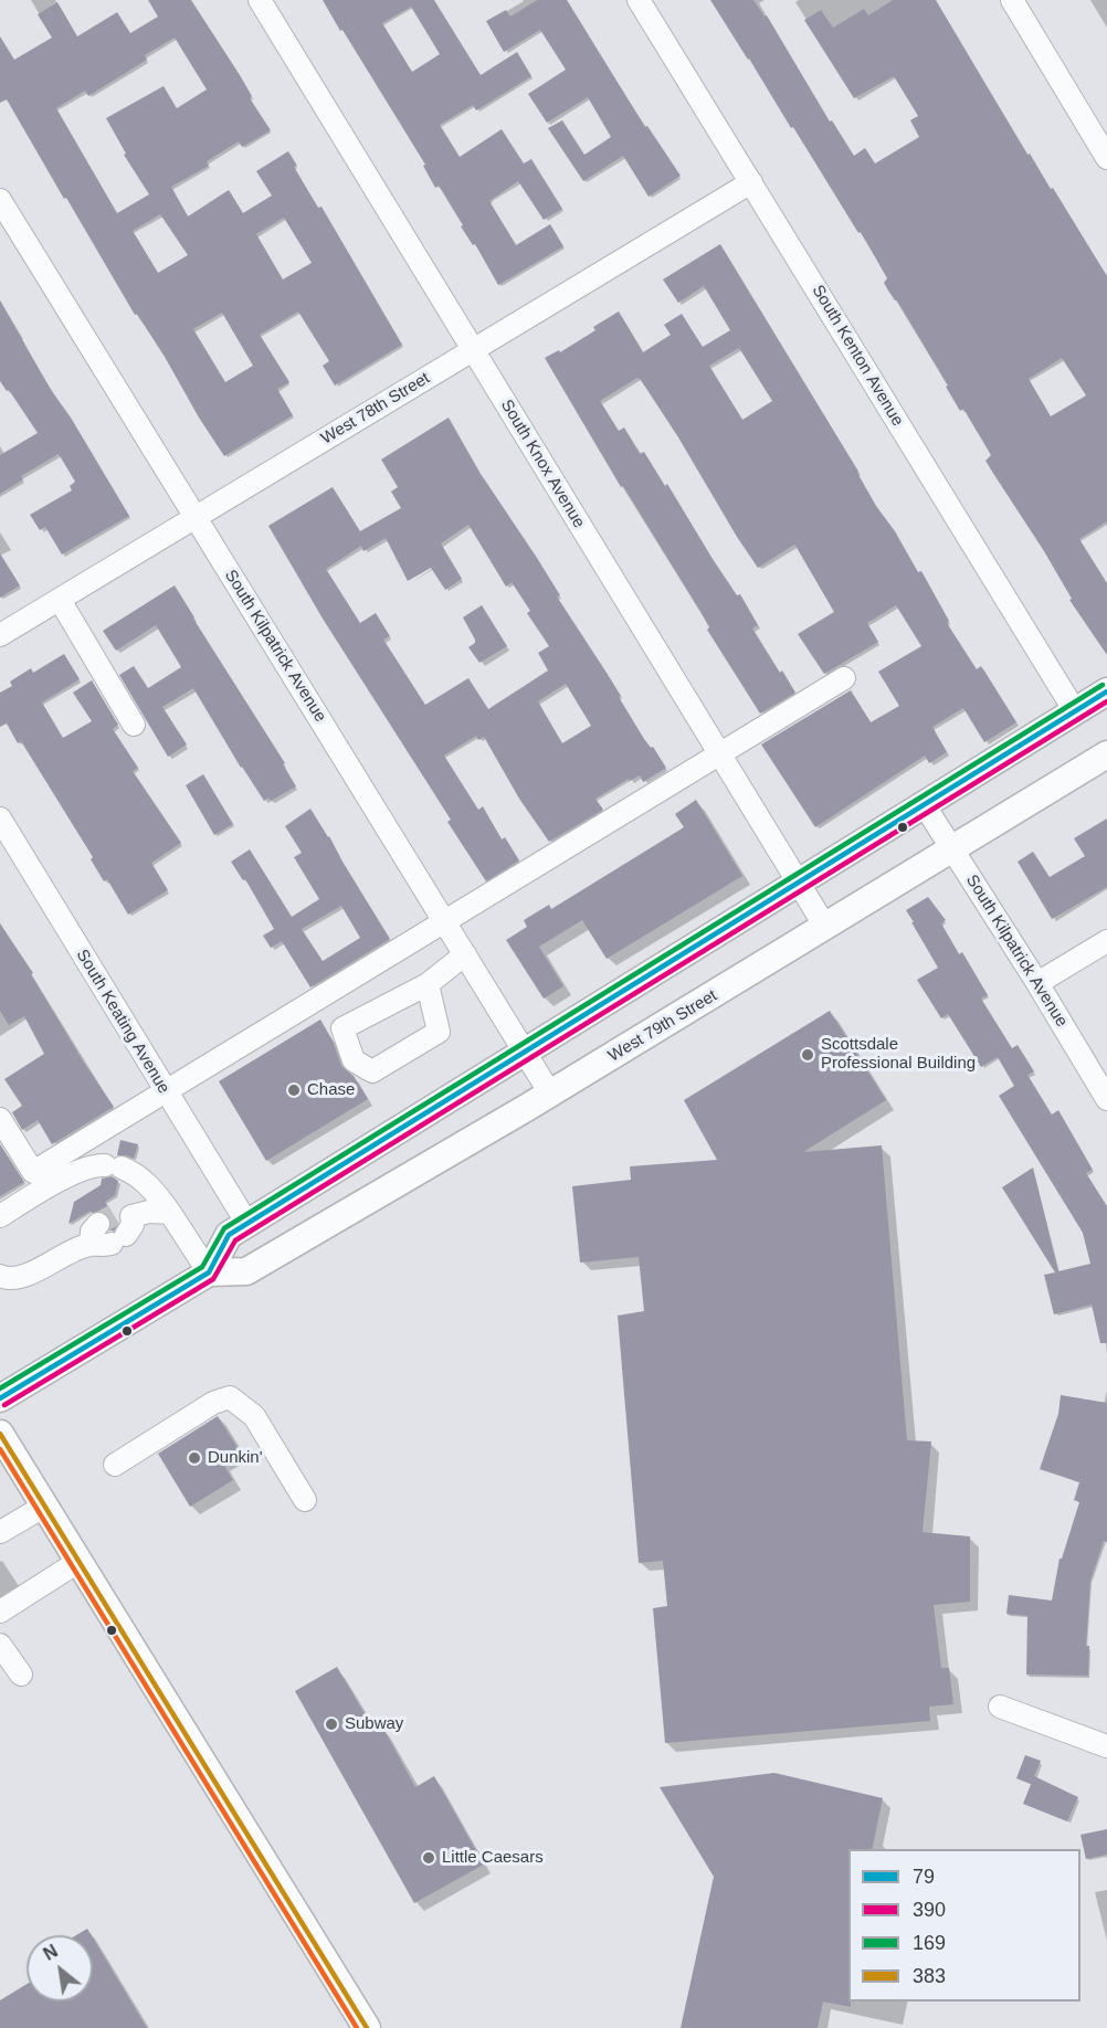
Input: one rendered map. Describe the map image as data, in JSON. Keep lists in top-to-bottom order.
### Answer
{
  "streets": {
    "main road": ["West 79th Street"],
    "street": [
      "South Kenton Avenue",
      "West 78th Street",
      "South Knox Avenue",
      "South Kilpatrick Avenue",
      "South Keating Avenue"
    ]
  },
  "crossings": [
    ["South Kenton Avenue", "West 78th Street"],
    ["West 78th Street", "South Knox Avenue"],
    ["West 78th Street", "South Kilpatrick Avenue"],
    ["South Knox Avenue", "West 79th Street"],
    ["South Kilpatrick Avenue", "West 79th Street"]
  ],
  "places": [
    "Scottsdale Professional Building",
    "Chase",
    "Dunkin'",
    "Subway",
    "Little Caesars"
  ],
  "lines": [
    "transit line 169",
    "transit line 79",
    "transit line 390",
    "transit line 383"
  ],
  "legend": [
    "79",
    "390",
    "169",
    "383"
  ],
  "north": "top left"
}
